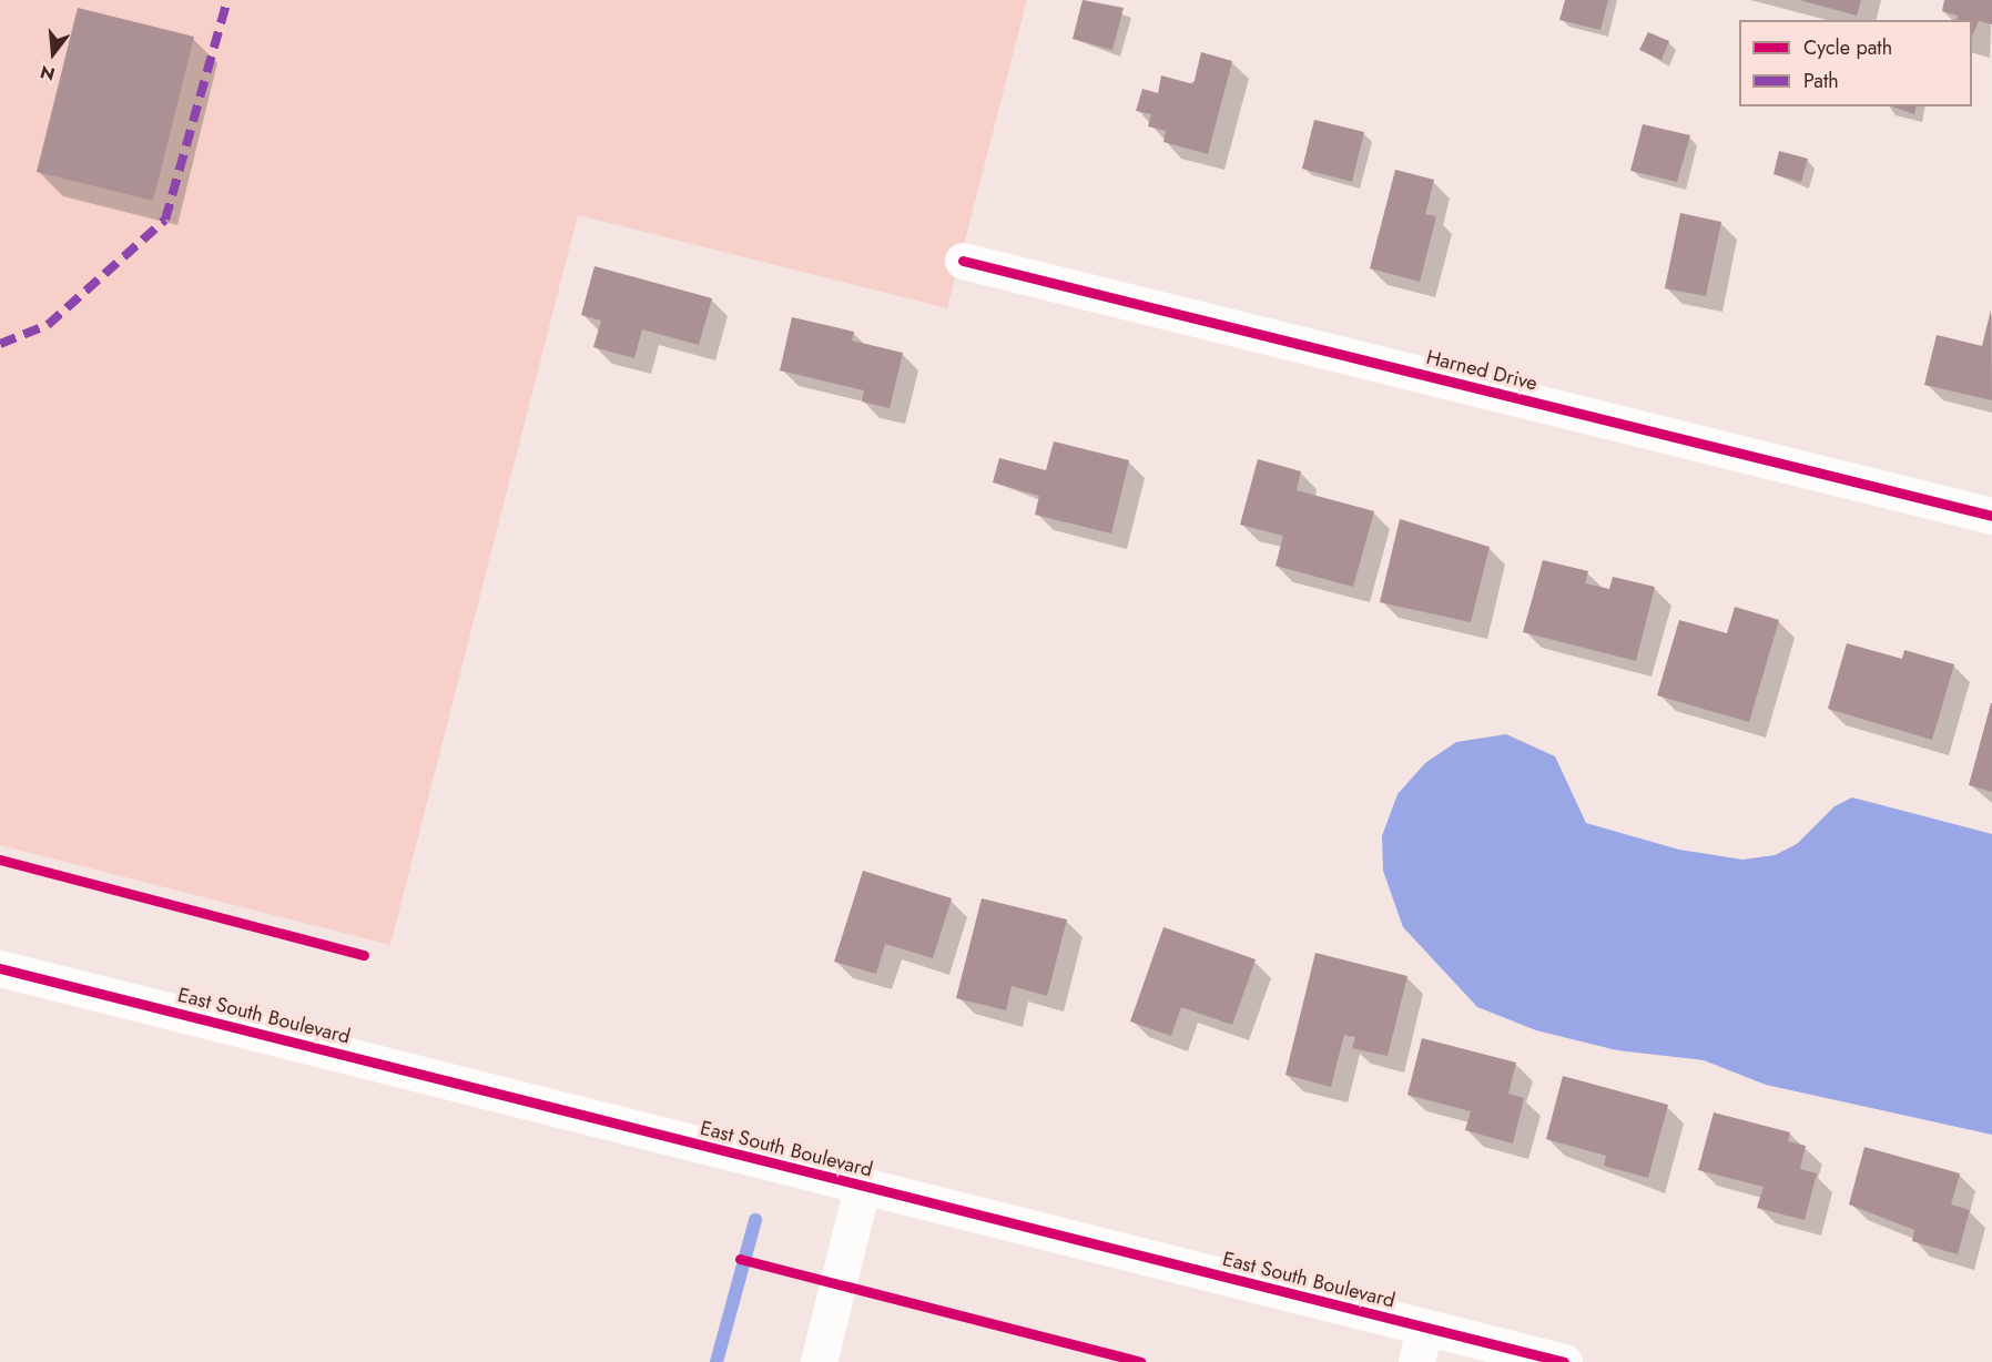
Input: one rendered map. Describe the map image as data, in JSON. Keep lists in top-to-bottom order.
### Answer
{
  "streets": {
    "street": ["Harned Drive", "East South Boulevard"]
  },
  "legend": ["Cycle path", "Path"],
  "north": "bottom"
}
